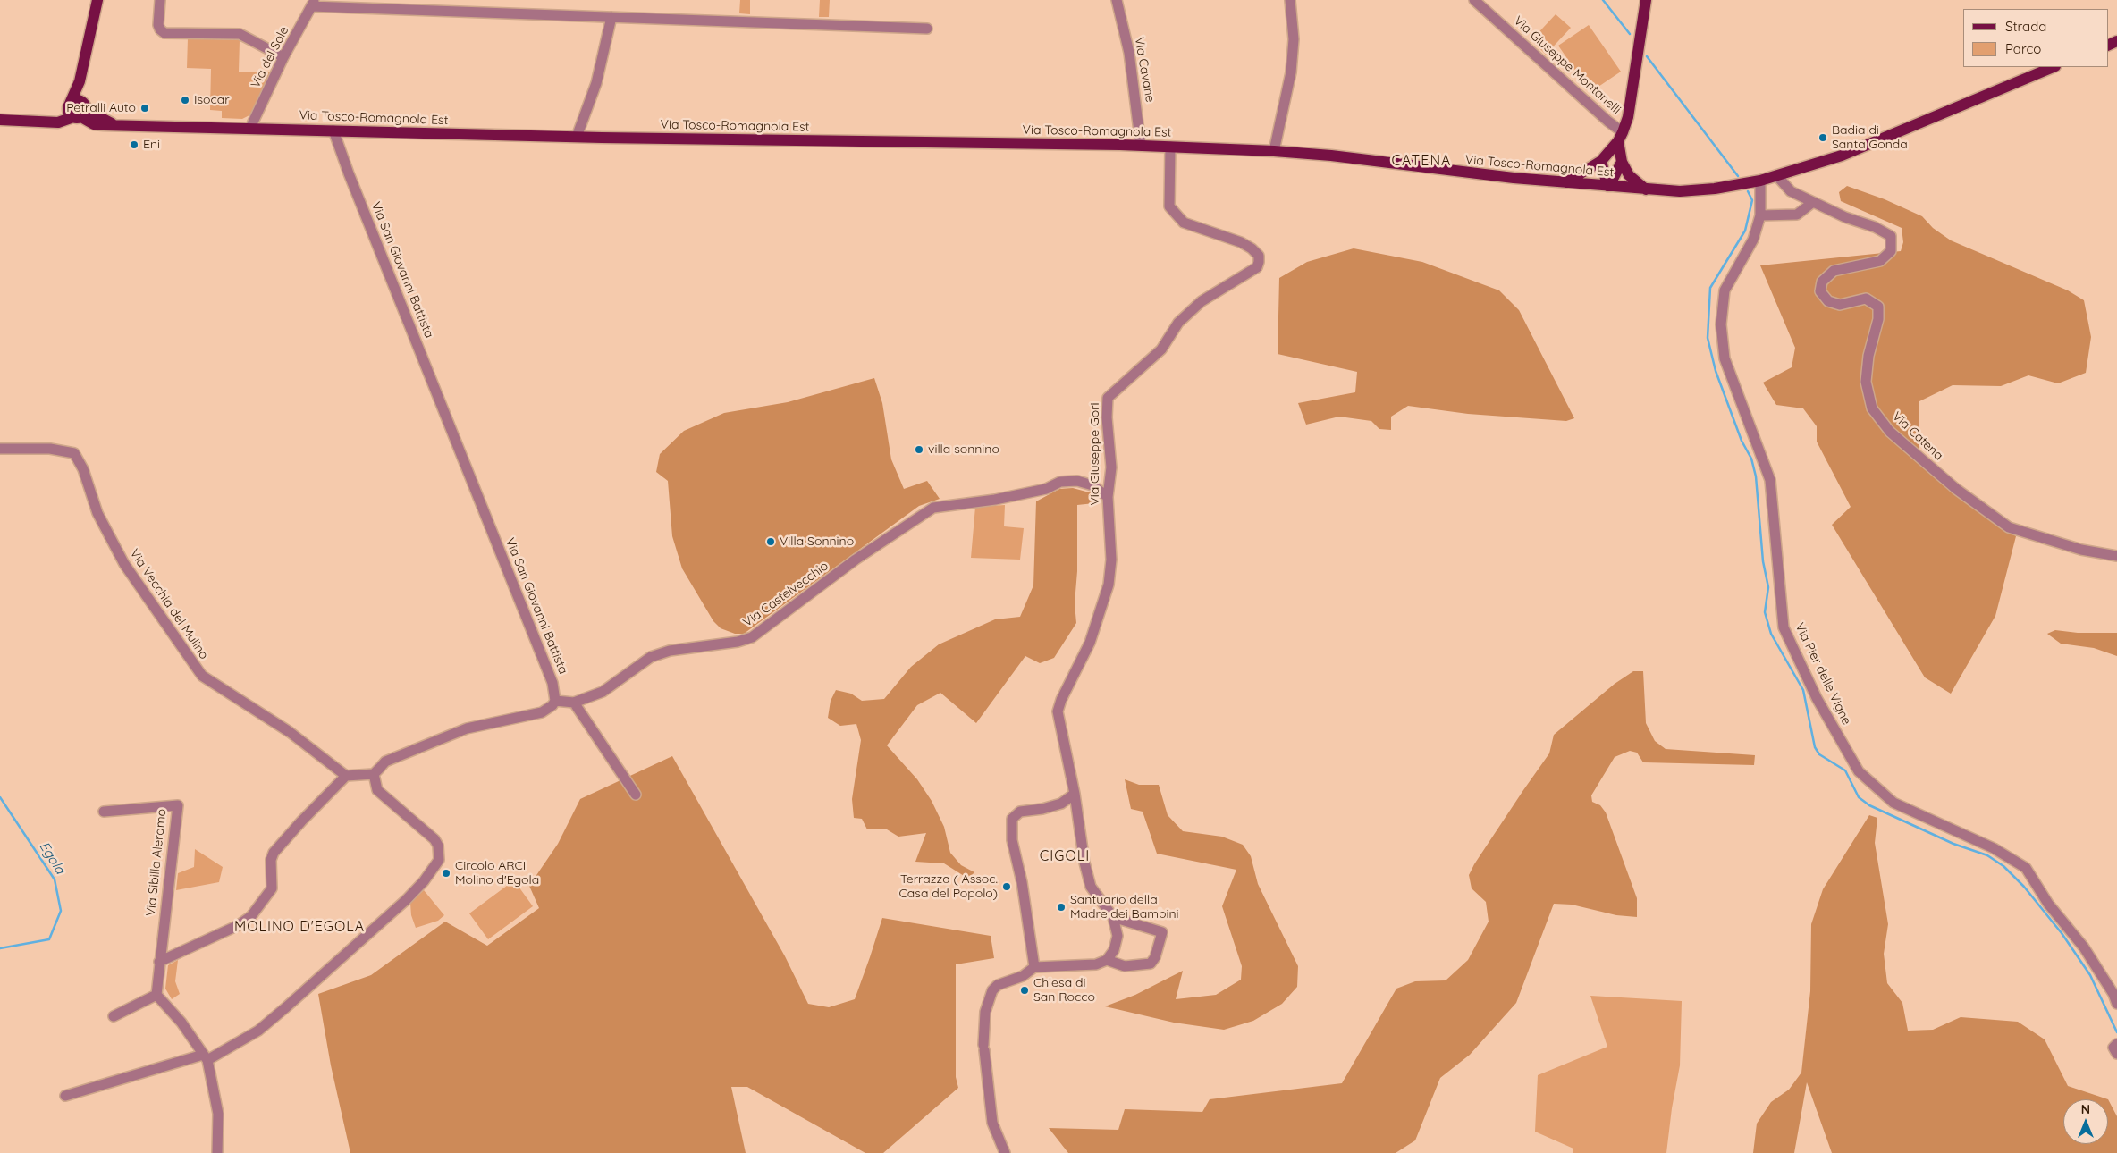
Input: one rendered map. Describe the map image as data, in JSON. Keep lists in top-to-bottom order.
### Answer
{
  "streets": {
    "main road": ["Via Tosco-Romagnola Est"],
    "street": [
      "Via del Sole",
      "Via Giuseppe Montanelli",
      "Via Cavane",
      "Via San Giovanni Battista",
      "Via Catena",
      "Via Giuseppe Gori",
      "Via Castelvecchio",
      "Via Vecchia del Mulino",
      "Via Pier delle Vigne",
      "Via Sibilla Aleramo"
    ]
  },
  "crossings": [
    ["Via del Sole", "Via Tosco-Romagnola Est"],
    ["Via Cavane", "Via Tosco-Romagnola Est"],
    ["Via Tosco-Romagnola Est", "Via San Giovanni Battista"],
    ["Via Tosco-Romagnola Est", "Via Catena"],
    ["Via Tosco-Romagnola Est", "Via Giuseppe Gori"],
    ["Via Tosco-Romagnola Est", "Via Pier delle Vigne"],
    ["Via San Giovanni Battista", "Via Castelvecchio"],
    ["Via Giuseppe Gori", "Via Castelvecchio"]
  ],
  "districts": ["CATENA", "CIGOLI", "MOLINO D'EGOLA"],
  "water": ["Egola"],
  "places": [
    "Isocar",
    "Petralli Auto",
    "Badia di Santa Gonda",
    "Eni",
    "villa sonnino",
    "Villa Sonnino",
    "Circolo ARCI Molino d'Egola",
    "Terrazza ( Assoc. Casa del Popolo)",
    "Santuario della Madre dei Bambini",
    "Chiesa di San Rocco"
  ],
  "legend": ["Strada", "Parco"],
  "north": "top"
}
